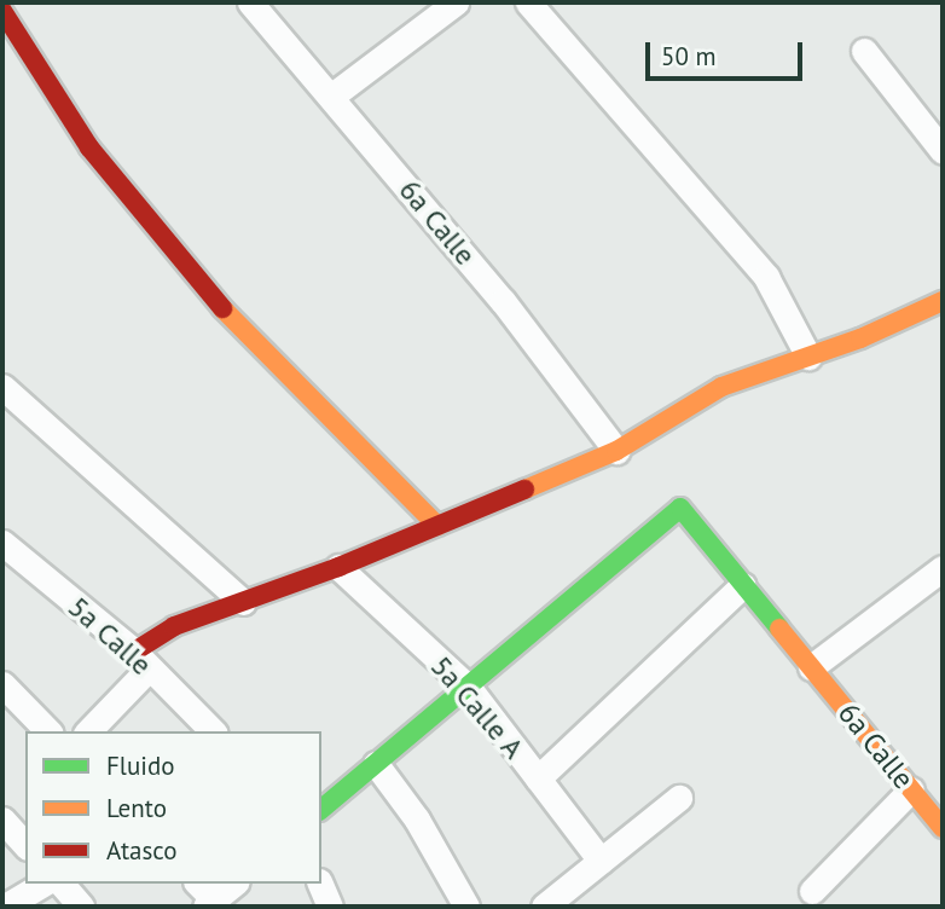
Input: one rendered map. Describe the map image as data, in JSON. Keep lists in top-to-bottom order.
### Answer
{
  "streets": {
    "street": ["6a Calle", "5a Calle", "5a Calle A"]
  },
  "crossings": [
    ["6a Calle", "5a Calle A"]
  ],
  "legend": ["Fluido", "Lento", "Atasco"],
  "scale_bar": "50 m"
}
